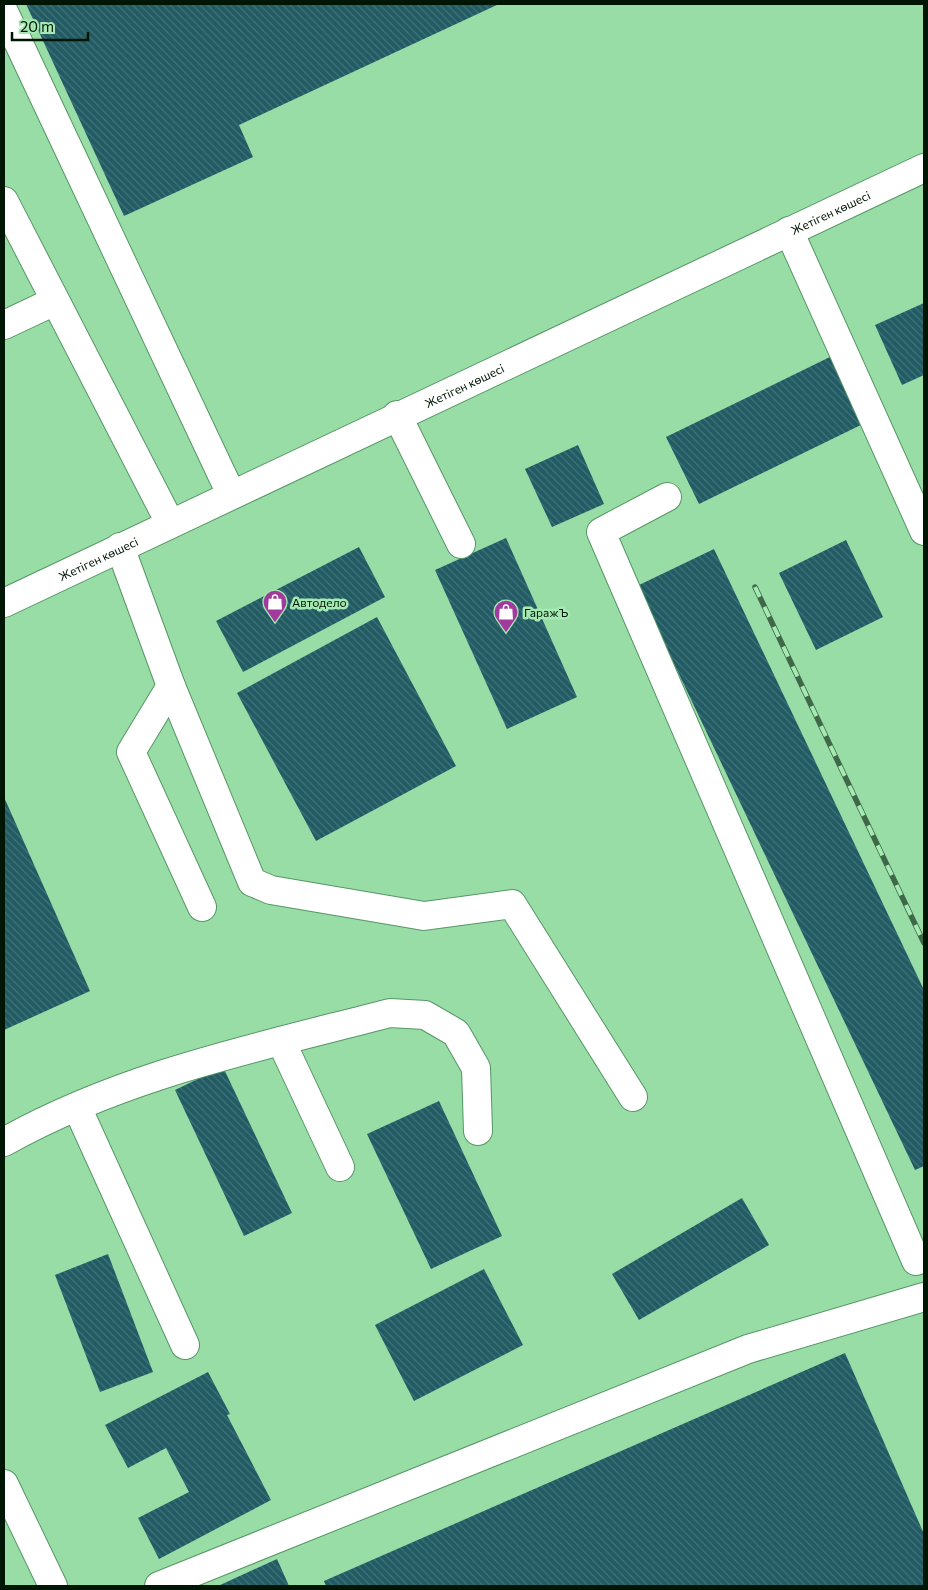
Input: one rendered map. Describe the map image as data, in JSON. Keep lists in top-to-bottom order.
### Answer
{
  "streets": {
    "street": ["Жетіген көшесі"]
  },
  "places": {
    "shop": ["Автодело", "ГаражЪ"]
  },
  "scale_bar": "20 m"
}
